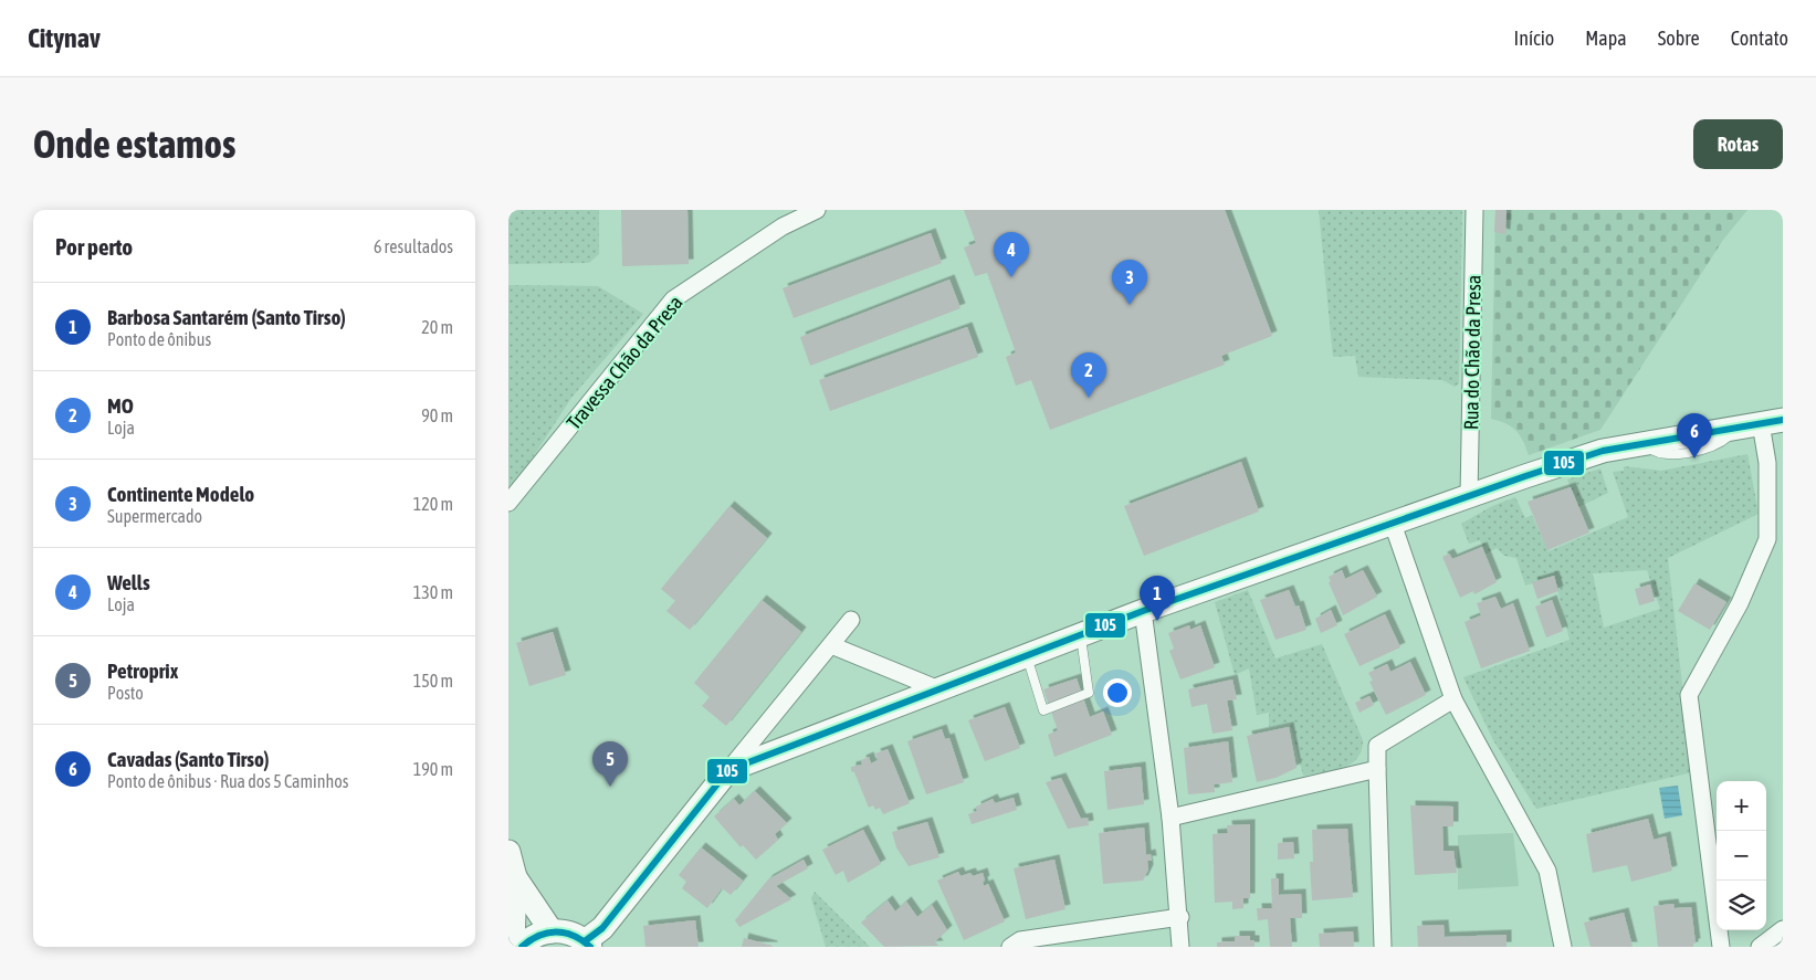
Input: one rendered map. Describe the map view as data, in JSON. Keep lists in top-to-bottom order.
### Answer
{
  "streets": {
    "street": ["Rua do Chão da Presa", "Travessa Chão da Presa"]
  },
  "lines": ["transit line 105"],
  "page": {
    "header": "Citynav",
    "nav": [
      "Início",
      "Mapa",
      "Sobre",
      "Contato"
    ],
    "buttons": "Rotas",
    "title": "Onde estamos",
    "heading": ["Por perto", "6 resultados"],
    "pins": [
      "4",
      "3",
      "2",
      "6",
      "1",
      "5"
    ],
    "list": [
      {
        "mark": "1",
        "name": "Barbosa Santarém (Santo Tirso)",
        "note": "Ponto de ônibus",
        "value": "20 m"
      },
      {
        "mark": "2",
        "name": "MO",
        "note": "Loja",
        "value": "90 m"
      },
      {
        "mark": "3",
        "name": "Continente Modelo",
        "note": "Supermercado",
        "value": "120 m"
      },
      {
        "mark": "4",
        "name": "Wells",
        "note": "Loja",
        "value": "130 m"
      },
      {
        "mark": "5",
        "name": "Petroprix",
        "note": "Posto",
        "value": "150 m"
      },
      {
        "mark": "6",
        "name": "Cavadas (Santo Tirso)",
        "note": "Ponto de ônibus · Rua dos 5 Caminhos",
        "value": "190 m"
      }
    ],
    "map_buttons": ["+", "−"]
  }
}
